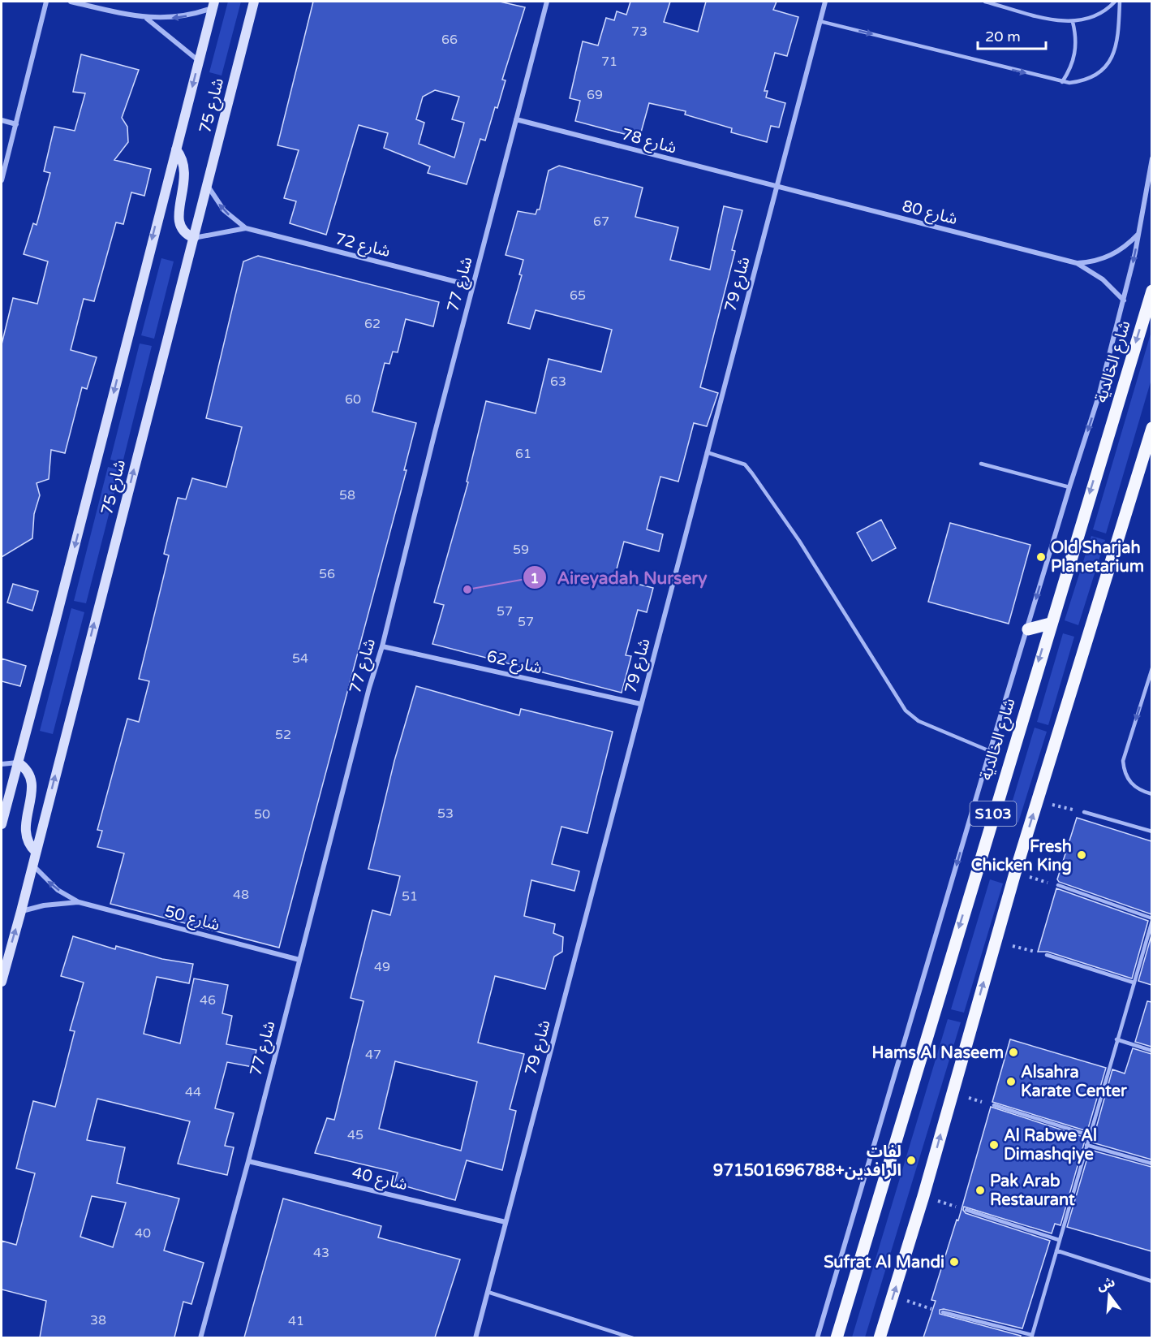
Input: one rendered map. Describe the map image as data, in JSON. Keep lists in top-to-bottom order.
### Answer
{
  "streets": {
    "main road": ["شارع الخالدية", "S103"],
    "street": [
      "شارع 75",
      "شارع 78",
      "شارع 80",
      "شارع 72",
      "شارع 77",
      "شارع 79",
      "شارع 62",
      "شارع 50",
      "شارع 40"
    ]
  },
  "crossings": [
    ["شارع 75", "شارع 72"],
    ["شارع 75", "شارع 50"],
    ["شارع 78", "شارع 80"],
    ["شارع 78", "شارع 77"],
    ["شارع 78", "شارع 79"],
    ["شارع 80", "شارع 79"],
    ["شارع 72", "شارع 77"],
    ["شارع 77", "شارع 62"],
    ["شارع 77", "شارع 50"],
    ["شارع 77", "شارع 40"],
    ["شارع 79", "شارع 62"],
    ["شارع 79", "شارع 40"]
  ],
  "places": [
    "Old Sharjah Planetarium",
    "Aireyadah Nursery",
    "Fresh Chicken King",
    "Hams Al Naseem",
    "Alsahra Karate Center",
    "Al Rabwe Al Dimashqiye",
    "لفات الرافدين+971501696788",
    "Pak Arab Restaurant",
    "Sufrat Al Mandi"
  ],
  "house_numbers": [
    "73",
    "66",
    "71",
    "69",
    "67",
    "65",
    "62",
    "63",
    "60",
    "61",
    "58",
    "59",
    "56",
    "57",
    "57",
    "54",
    "52",
    "53",
    "50",
    "48",
    "51",
    "49",
    "46",
    "47",
    "44",
    "45",
    "40",
    "43",
    "38",
    "41"
  ],
  "scale_bar": "20 m",
  "north": "top"
}
